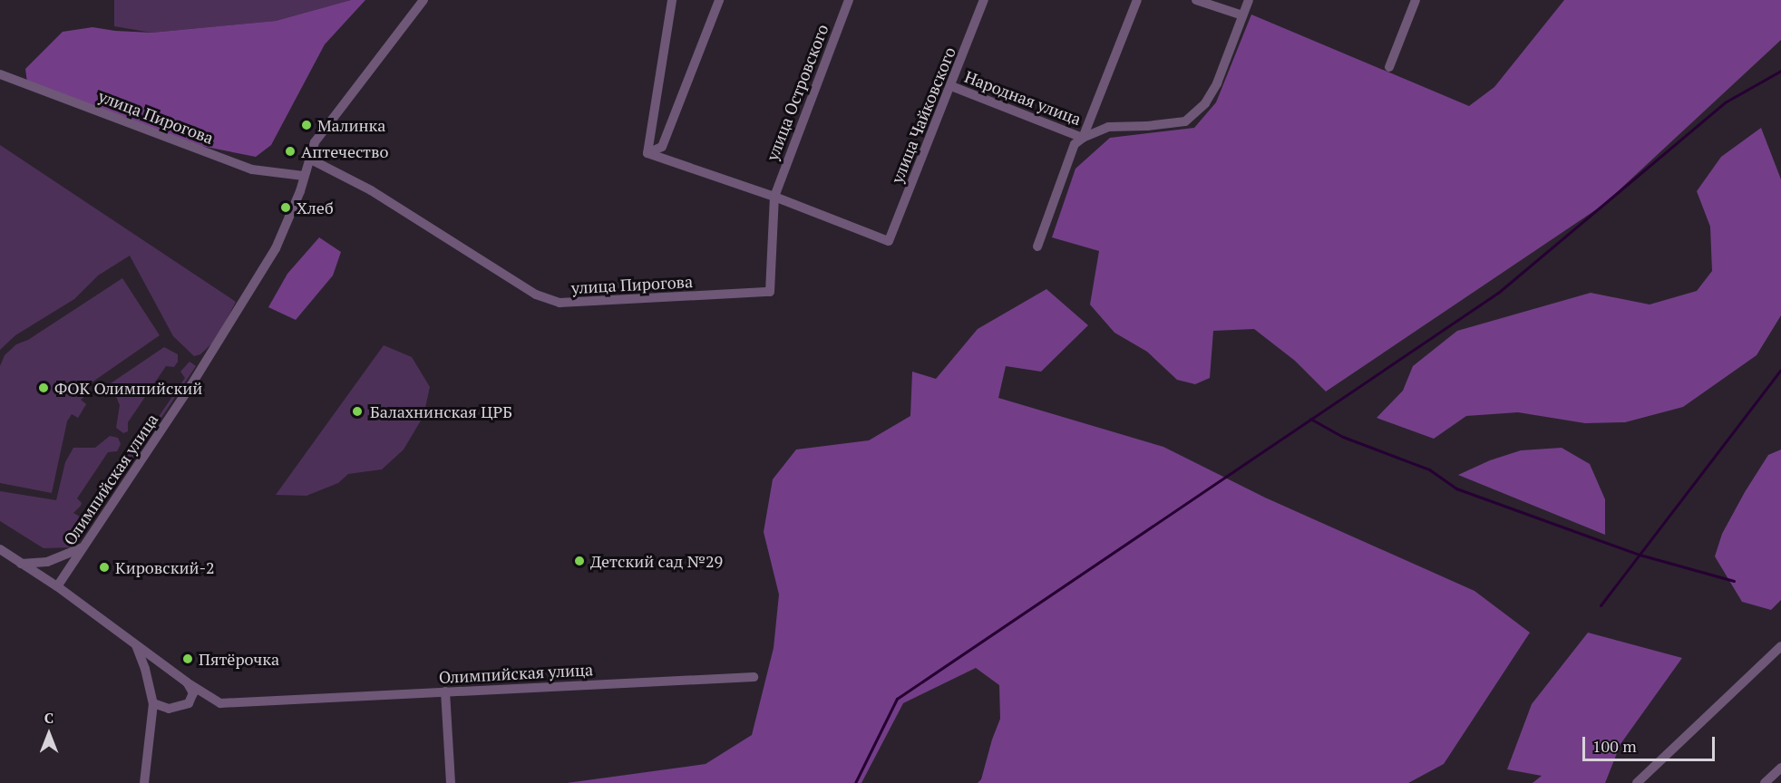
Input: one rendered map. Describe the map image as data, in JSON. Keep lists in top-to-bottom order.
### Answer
{
  "streets": {
    "street": [
      "улица Островского",
      "Народная улица",
      "улица Чайковского",
      "улица Пирогова",
      "Олимпийская улица"
    ]
  },
  "crossings": [
    ["улица Островского", "улица Чайковского"],
    ["улица Островского", "улица Пирогова"],
    ["Народная улица", "улица Чайковского"],
    ["улица Чайковского", "улица Пирогова"],
    ["улица Пирогова", "Олимпийская улица"]
  ],
  "places": [
    "Малинка",
    "Аптечество",
    "Хлеб",
    "ФОК Олимпийский",
    "Балахнинская ЦРБ",
    "Детский сад №29",
    "Кировский-2",
    "Пятёрочка"
  ],
  "scale_bar": "100 m",
  "north": "top"
}
